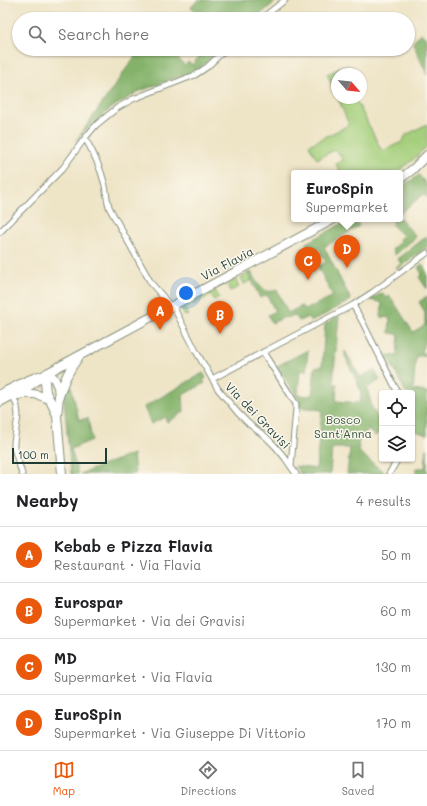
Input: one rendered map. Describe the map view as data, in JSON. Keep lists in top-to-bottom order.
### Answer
{
  "streets": {
    "main road": ["Via Flavia"],
    "street": ["Via dei Gravisi"]
  },
  "crossings": [
    ["Via Flavia", "Via dei Gravisi"]
  ],
  "parks": ["Bosco Sant'Anna"],
  "scale_bar": "100 m",
  "north": "bottom right",
  "page": {
    "search": "Search here",
    "popup": ["EuroSpin", "Supermarket"],
    "pins": [
      "D",
      "C",
      "A",
      "B"
    ],
    "scale": "100 m",
    "heading": ["Nearby", "4 results"],
    "list": [
      {
        "mark": "A",
        "name": "Kebab e Pizza Flavia",
        "note": "Restaurant · Via Flavia",
        "value": "50 m"
      },
      {
        "mark": "B",
        "name": "Eurospar",
        "note": "Supermarket · Via dei Gravisi",
        "value": "60 m"
      },
      {
        "mark": "C",
        "name": "MD",
        "note": "Supermarket · Via Flavia",
        "value": "130 m"
      },
      {
        "mark": "D",
        "name": "EuroSpin",
        "note": "Supermarket · Via Giuseppe Di Vittorio",
        "value": "170 m"
      }
    ],
    "nav": ["Map", "Directions", "Saved"]
  }
}
